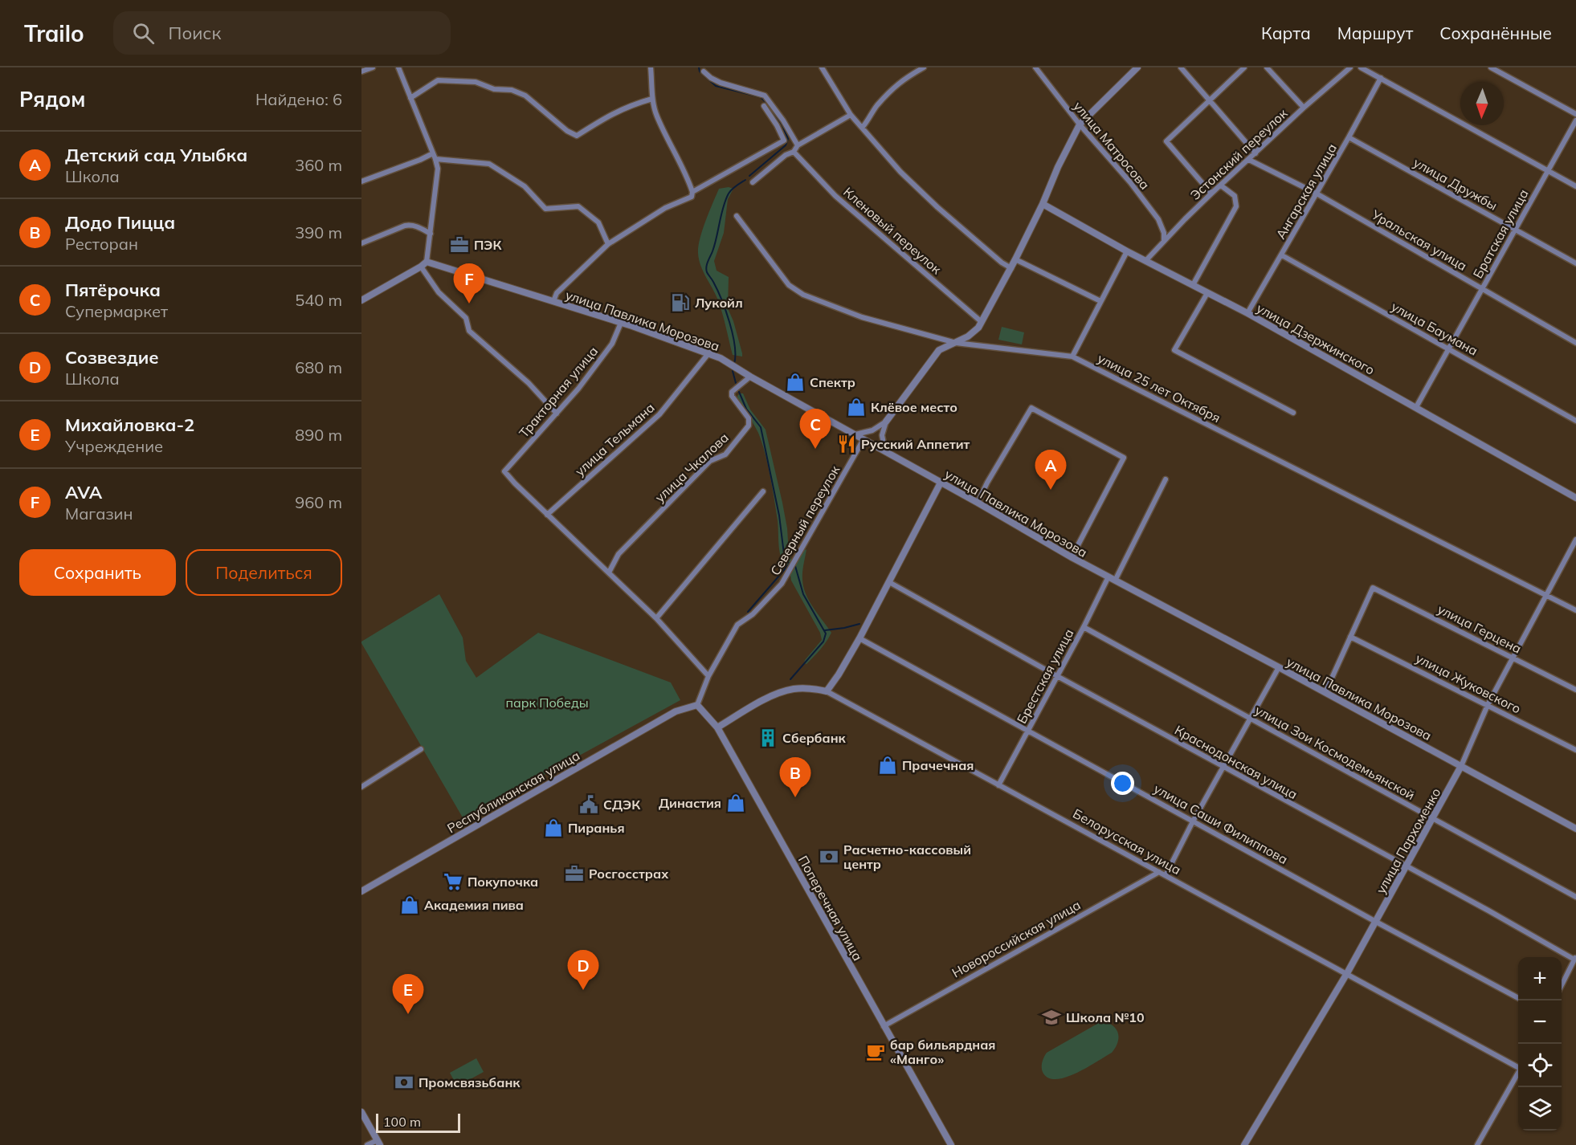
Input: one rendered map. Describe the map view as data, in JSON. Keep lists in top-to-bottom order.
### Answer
{
  "streets": {
    "street": [
      "улица Матросова",
      "Эстонский переулок",
      "улица Дружбы",
      "Ангарская улица",
      "Кленовый переулок",
      "Братская улица",
      "Уральская улица",
      "улица Павлика Морозова",
      "улица Баумана",
      "улица Дзержинского",
      "улица 25 лет Октября",
      "Тракторная улица",
      "улица Тельмана",
      "улица Чкалова",
      "Северный переулок",
      "улица Герцена",
      "Брестская улица",
      "улица Жуковского",
      "улица Зои Космодемьянской",
      "Краснодонская улица",
      "Республиканская улица",
      "улица Саши Филиппова",
      "улица Пархоменко",
      "Белорусская улица",
      "Поперечная улица",
      "Новороссийская улица"
    ]
  },
  "crossings": [
    ["улица Матросова", "Эстонский переулок"],
    ["Эстонский переулок", "Уральская улица"],
    ["Эстонский переулок", "улица Дзержинского"],
    ["улица Дружбы", "Ангарская улица"],
    ["улица Дружбы", "Братская улица"],
    ["Ангарская улица", "Уральская улица"],
    ["Ангарская улица", "улица Баумана"],
    ["Ангарская улица", "улица Дзержинского"],
    ["Братская улица", "Уральская улица"],
    ["Братская улица", "улица Баумана"],
    ["Братская улица", "улица Дзержинского"],
    ["улица Павлика Морозова", "Тракторная улица"],
    ["улица Павлика Морозова", "улица Тельмана"],
    ["улица Павлика Морозова", "улица Чкалова"],
    ["улица Павлика Морозова", "Северный переулок"],
    ["улица Павлика Морозова", "Брестская улица"],
    ["улица Павлика Морозова", "улица Пархоменко"],
    ["улица 25 лет Октября", "улица Пархоменко"],
    ["Тракторная улица", "улица Тельмана"],
    ["Северный переулок", "Республиканская улица"],
    ["Северный переулок", "Поперечная улица"],
    ["улица Герцена", "улица Жуковского"],
    ["улица Герцена", "улица Пархоменко"],
    ["Брестская улица", "улица Зои Космодемьянской"],
    ["Брестская улица", "Краснодонская улица"],
    ["Брестская улица", "улица Саши Филиппова"],
    ["Брестская улица", "Белорусская улица"],
    ["улица Жуковского", "улица Пархоменко"],
    ["улица Зои Космодемьянской", "улица Пархоменко"],
    ["Краснодонская улица", "улица Пархоменко"],
    ["Республиканская улица", "Поперечная улица"],
    ["улица Саши Филиппова", "улица Пархоменко"],
    ["улица Пархоменко", "Белорусская улица"],
    ["Белорусская улица", "Поперечная улица"],
    ["Белорусская улица", "Новороссийская улица"],
    ["Поперечная улица", "Новороссийская улица"]
  ],
  "parks": ["парк Победы"],
  "places": {
    "office": ["ПЭК", "Росгосстрах"],
    "fuel station": ["Лукойл"],
    "shop": [
      "Спектр",
      "Клёвое место",
      "Прачечная",
      "Династия",
      "Пиранья",
      "Академия пива"
    ],
    "restaurant": ["Русский Аппетит"],
    "building": ["Сбербанк"],
    "public building": ["СДЭК"],
    "bank": ["Расчетно-кассовый центр", "Промсвязьбанк"],
    "supermarket": ["Покупочка"],
    "school or university": ["Школа №10"],
    "cafe": ["бар бильярдная «Манго»"]
  },
  "scale_bar": "100 m",
  "north": "bottom",
  "page": {
    "header": "Trailo",
    "search": "Поиск",
    "nav": ["Карта", "Маршрут", "Сохранённые"],
    "heading": ["Рядом", "Найдено: 6"],
    "list": [
      {
        "mark": "A",
        "name": "Детский сад Улыбка",
        "note": "Школа",
        "value": "360 m"
      },
      {
        "mark": "B",
        "name": "Додо Пицца",
        "note": "Ресторан",
        "value": "390 m"
      },
      {
        "mark": "C",
        "name": "Пятёрочка",
        "note": "Супермаркет",
        "value": "540 m"
      },
      {
        "mark": "D",
        "name": "Созвездие",
        "note": "Школа",
        "value": "680 m"
      },
      {
        "mark": "E",
        "name": "Михайловка-2",
        "note": "Учреждение",
        "value": "890 m"
      },
      {
        "mark": "F",
        "name": "AVA",
        "note": "Магазин",
        "value": "960 m"
      }
    ],
    "pins": [
      "F",
      "C",
      "A",
      "B",
      "D",
      "E"
    ],
    "buttons": ["Сохранить", "Поделиться"],
    "map_buttons": ["+", "−"],
    "scale": "100 m"
  }
}
